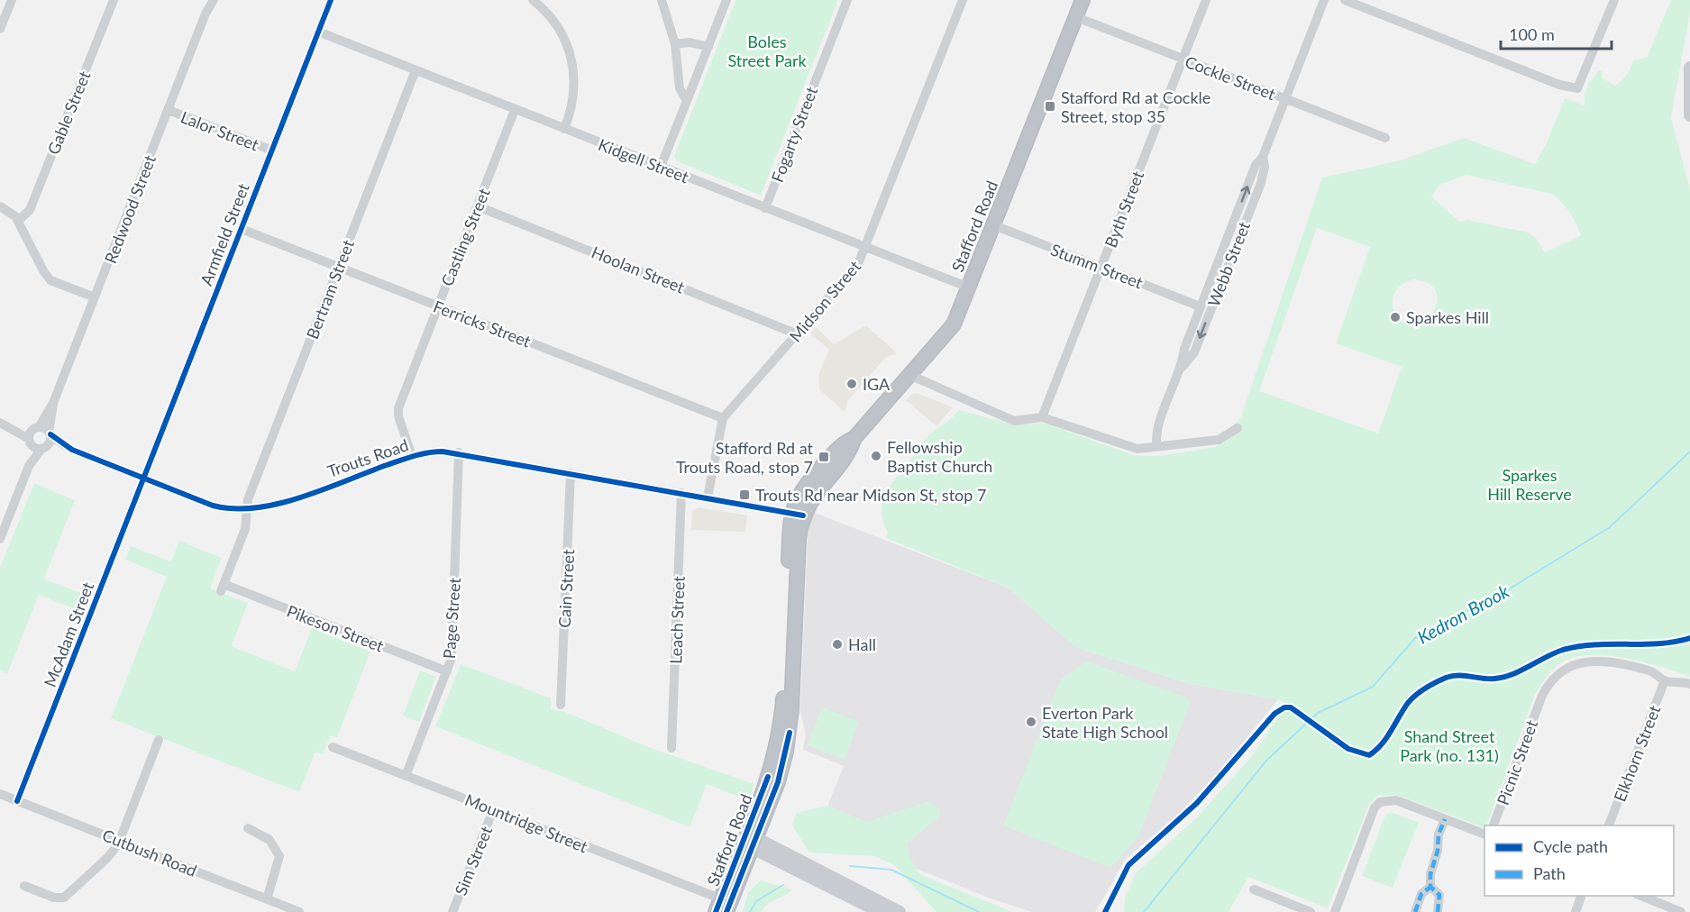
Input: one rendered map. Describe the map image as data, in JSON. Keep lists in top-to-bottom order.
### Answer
{
  "streets": {
    "highway": ["Stafford Road"],
    "street": [
      "Cockle Street",
      "Gable Street",
      "Lalor Street",
      "Fogarty Street",
      "Kidgell Street",
      "Redwood Street",
      "Byth Street",
      "Armfield Street",
      "Castling Street",
      "Webb Street",
      "Stumm Street",
      "Hoolan Street",
      "Bertram Street",
      "Midson Street",
      "Ferricks Street",
      "Trouts Road",
      "Cain Street",
      "Page Street",
      "Leach Street",
      "Pikeson Street",
      "McAdam Street",
      "Elkhorn Street",
      "Picnic Street",
      "Mountridge Street",
      "Cutbush Road",
      "Sim Street"
    ]
  },
  "crossings": [
    ["Cockle Street", "Byth Street"],
    ["Cockle Street", "Stafford Road"],
    ["Cockle Street", "Webb Street"],
    ["Lalor Street", "Redwood Street"],
    ["Lalor Street", "Armfield Street"],
    ["Fogarty Street", "Kidgell Street"],
    ["Kidgell Street", "Stafford Road"],
    ["Kidgell Street", "Armfield Street"],
    ["Kidgell Street", "Castling Street"],
    ["Kidgell Street", "Bertram Street"],
    ["Kidgell Street", "Midson Street"],
    ["Redwood Street", "Trouts Road"],
    ["Byth Street", "Stumm Street"],
    ["Stafford Road", "Stumm Street"],
    ["Stafford Road", "Trouts Road"],
    ["Stafford Road", "Mountridge Street"],
    ["Armfield Street", "Ferricks Street"],
    ["Armfield Street", "Trouts Road"],
    ["Armfield Street", "McAdam Street"],
    ["Castling Street", "Hoolan Street"],
    ["Castling Street", "Ferricks Street"],
    ["Castling Street", "Trouts Road"],
    ["Webb Street", "Stumm Street"],
    ["Hoolan Street", "Midson Street"],
    ["Bertram Street", "Ferricks Street"],
    ["Bertram Street", "Trouts Road"],
    ["Bertram Street", "Pikeson Street"],
    ["Midson Street", "Ferricks Street"],
    ["Trouts Road", "Cain Street"],
    ["Trouts Road", "Page Street"],
    ["Trouts Road", "Leach Street"],
    ["Trouts Road", "McAdam Street"],
    ["Page Street", "Pikeson Street"],
    ["Page Street", "Mountridge Street"],
    ["McAdam Street", "Cutbush Road"],
    ["Elkhorn Street", "Picnic Street"],
    ["Mountridge Street", "Sim Street"]
  ],
  "water": ["Kedron Brook"],
  "parks": ["Boles Street Park", "Sparkes Hill Reserve", "Shand Street Park (no. 131)"],
  "places": {
    "transit": ["Stafford Rd at Cockle Street, stop 35", "Stafford Rd at Trouts Road, stop 7", "Trouts Rd near Midson St, stop 7"],
    "other": [
      "Sparkes Hill",
      "IGA",
      "Fellowship Baptist Church",
      "Hall",
      "Everton Park State High School"
    ]
  },
  "legend": ["Cycle path", "Path"],
  "scale_bar": "100 m"
}
